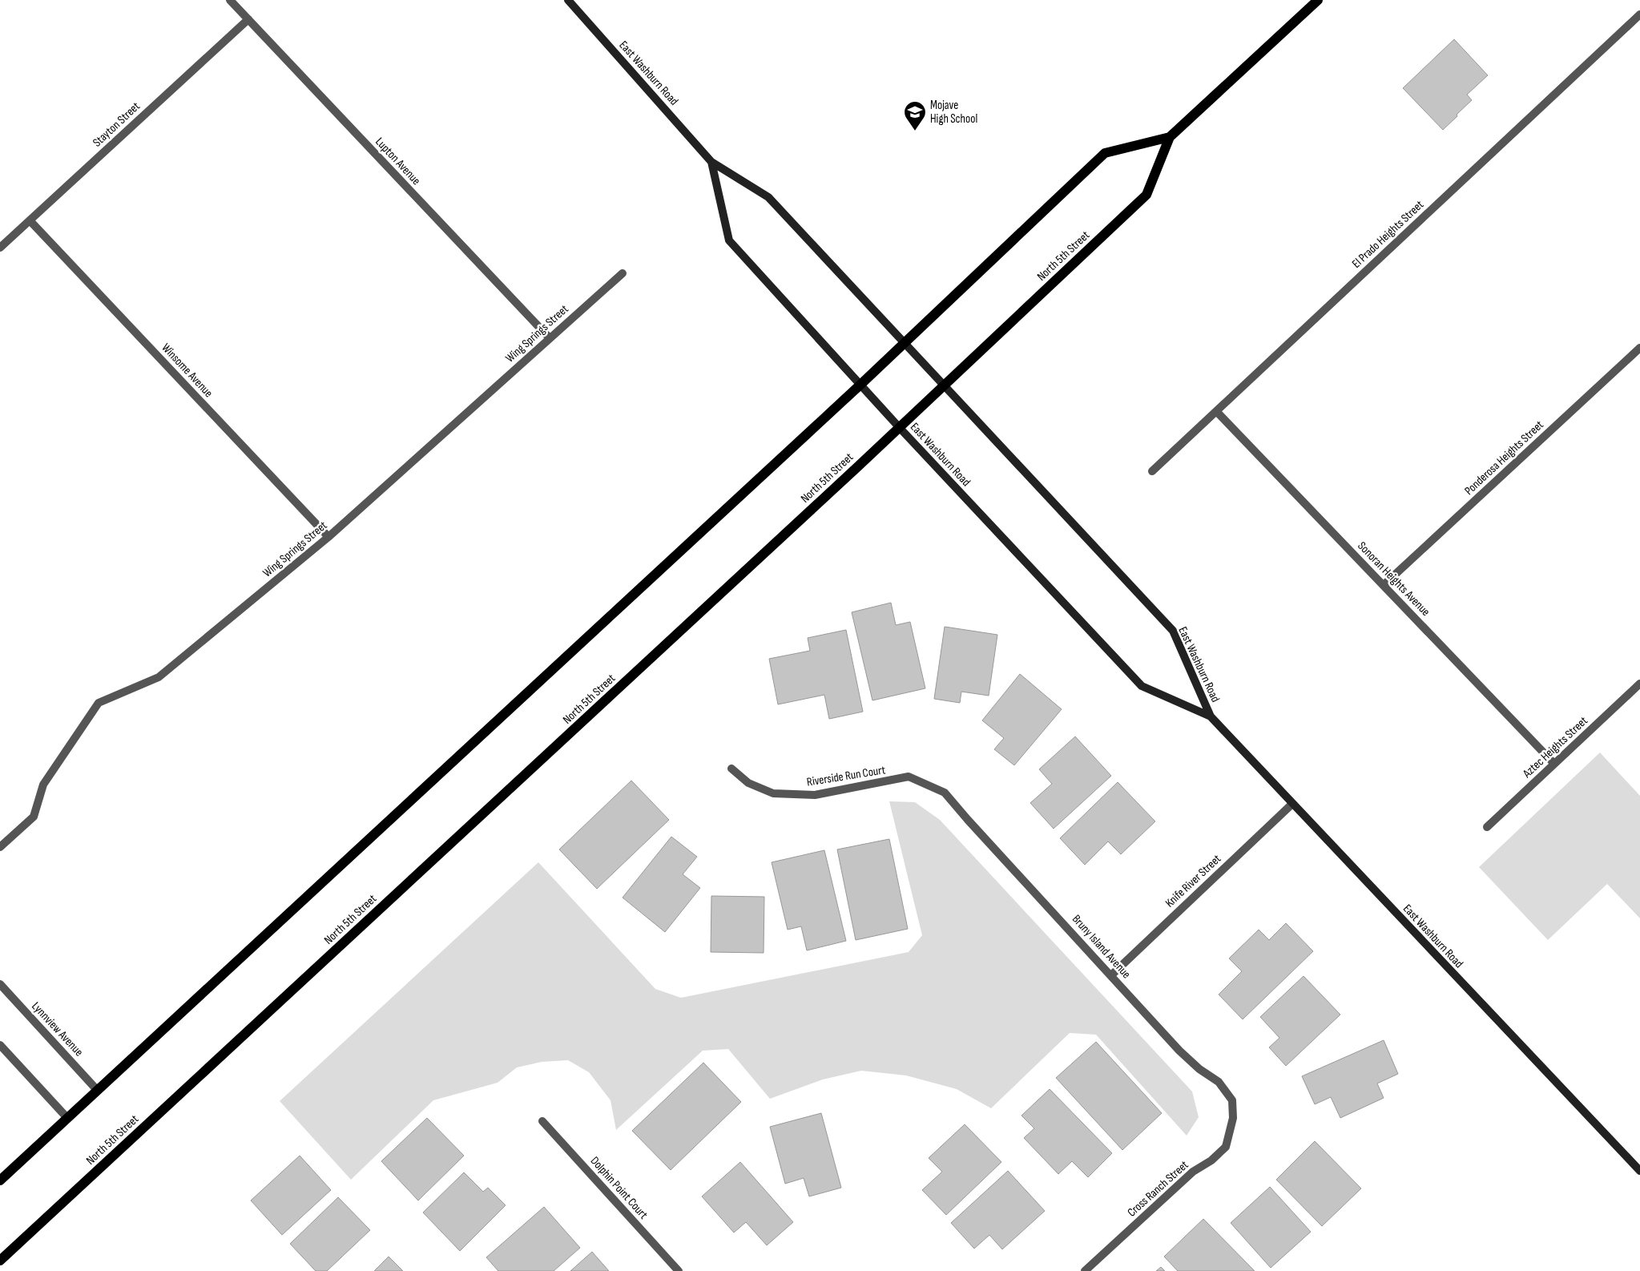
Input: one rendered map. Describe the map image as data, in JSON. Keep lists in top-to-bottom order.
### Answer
{
  "streets": {
    "main road": ["North 5th Street"],
    "street": [
      "East Washburn Road",
      "Stayton Street",
      "Lupton Avenue",
      "El Prado Heights Street",
      "Wing Springs Street",
      "Winsome Avenue",
      "Ponderosa Heights Street",
      "Sonoran Heights Avenue",
      "Aztec Heights Street",
      "Riverside Run Court",
      "Knife River Street",
      "Bruny Island Avenue",
      "Lynnview Avenue",
      "Dolphin Point Court",
      "Cross Ranch Street"
    ]
  },
  "crossings": [
    ["East Washburn Road", "North 5th Street"],
    ["East Washburn Road", "Knife River Street"],
    ["Stayton Street", "Lupton Avenue"],
    ["Stayton Street", "Winsome Avenue"],
    ["Lupton Avenue", "Wing Springs Street"],
    ["El Prado Heights Street", "Sonoran Heights Avenue"],
    ["North 5th Street", "Lynnview Avenue"],
    ["Wing Springs Street", "Winsome Avenue"],
    ["Ponderosa Heights Street", "Sonoran Heights Avenue"],
    ["Sonoran Heights Avenue", "Aztec Heights Street"],
    ["Riverside Run Court", "Bruny Island Avenue"],
    ["Knife River Street", "Bruny Island Avenue"],
    ["Bruny Island Avenue", "Cross Ranch Street"]
  ],
  "places": {
    "school or university": ["Mojave High School"]
  }
}
